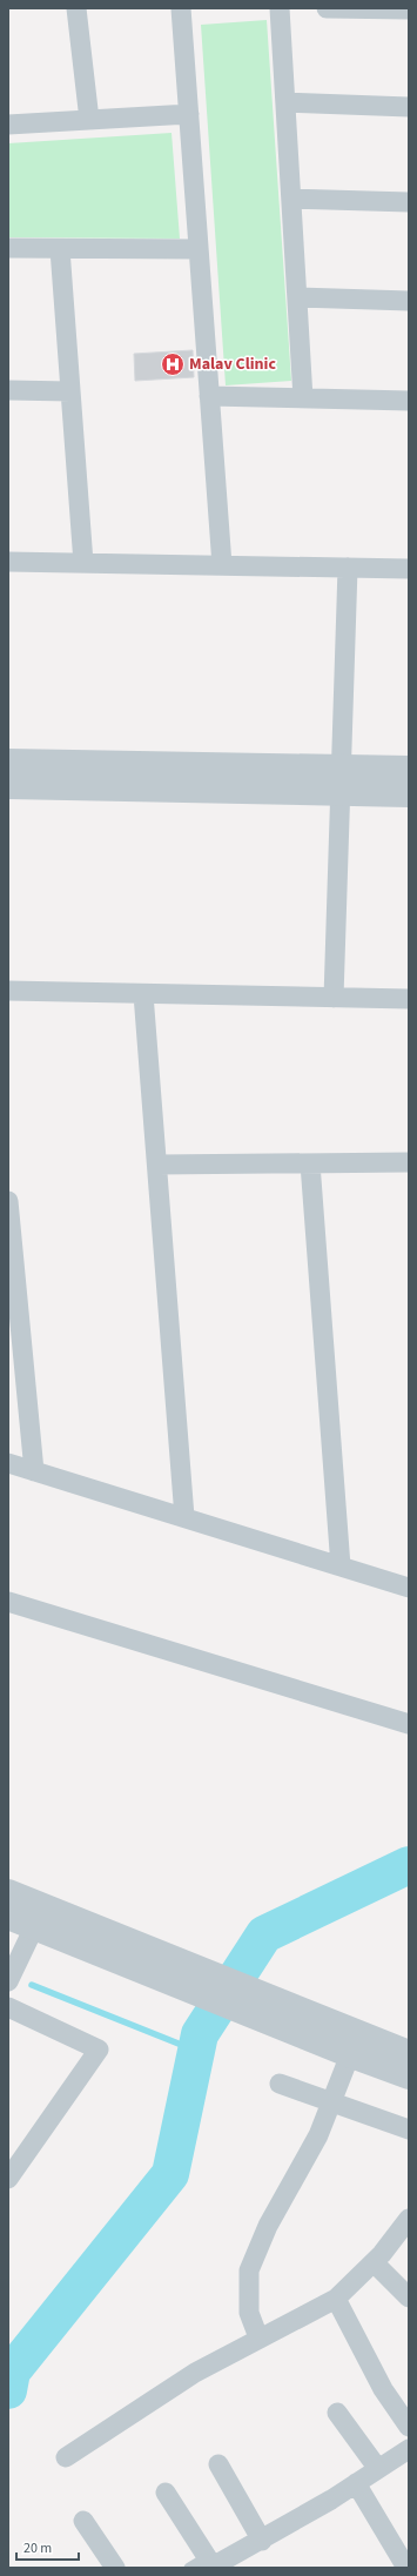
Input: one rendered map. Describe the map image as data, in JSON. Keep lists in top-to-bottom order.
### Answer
{
  "places": {
    "hospital": ["Malav Clinic"]
  },
  "scale_bar": "20 m"
}
